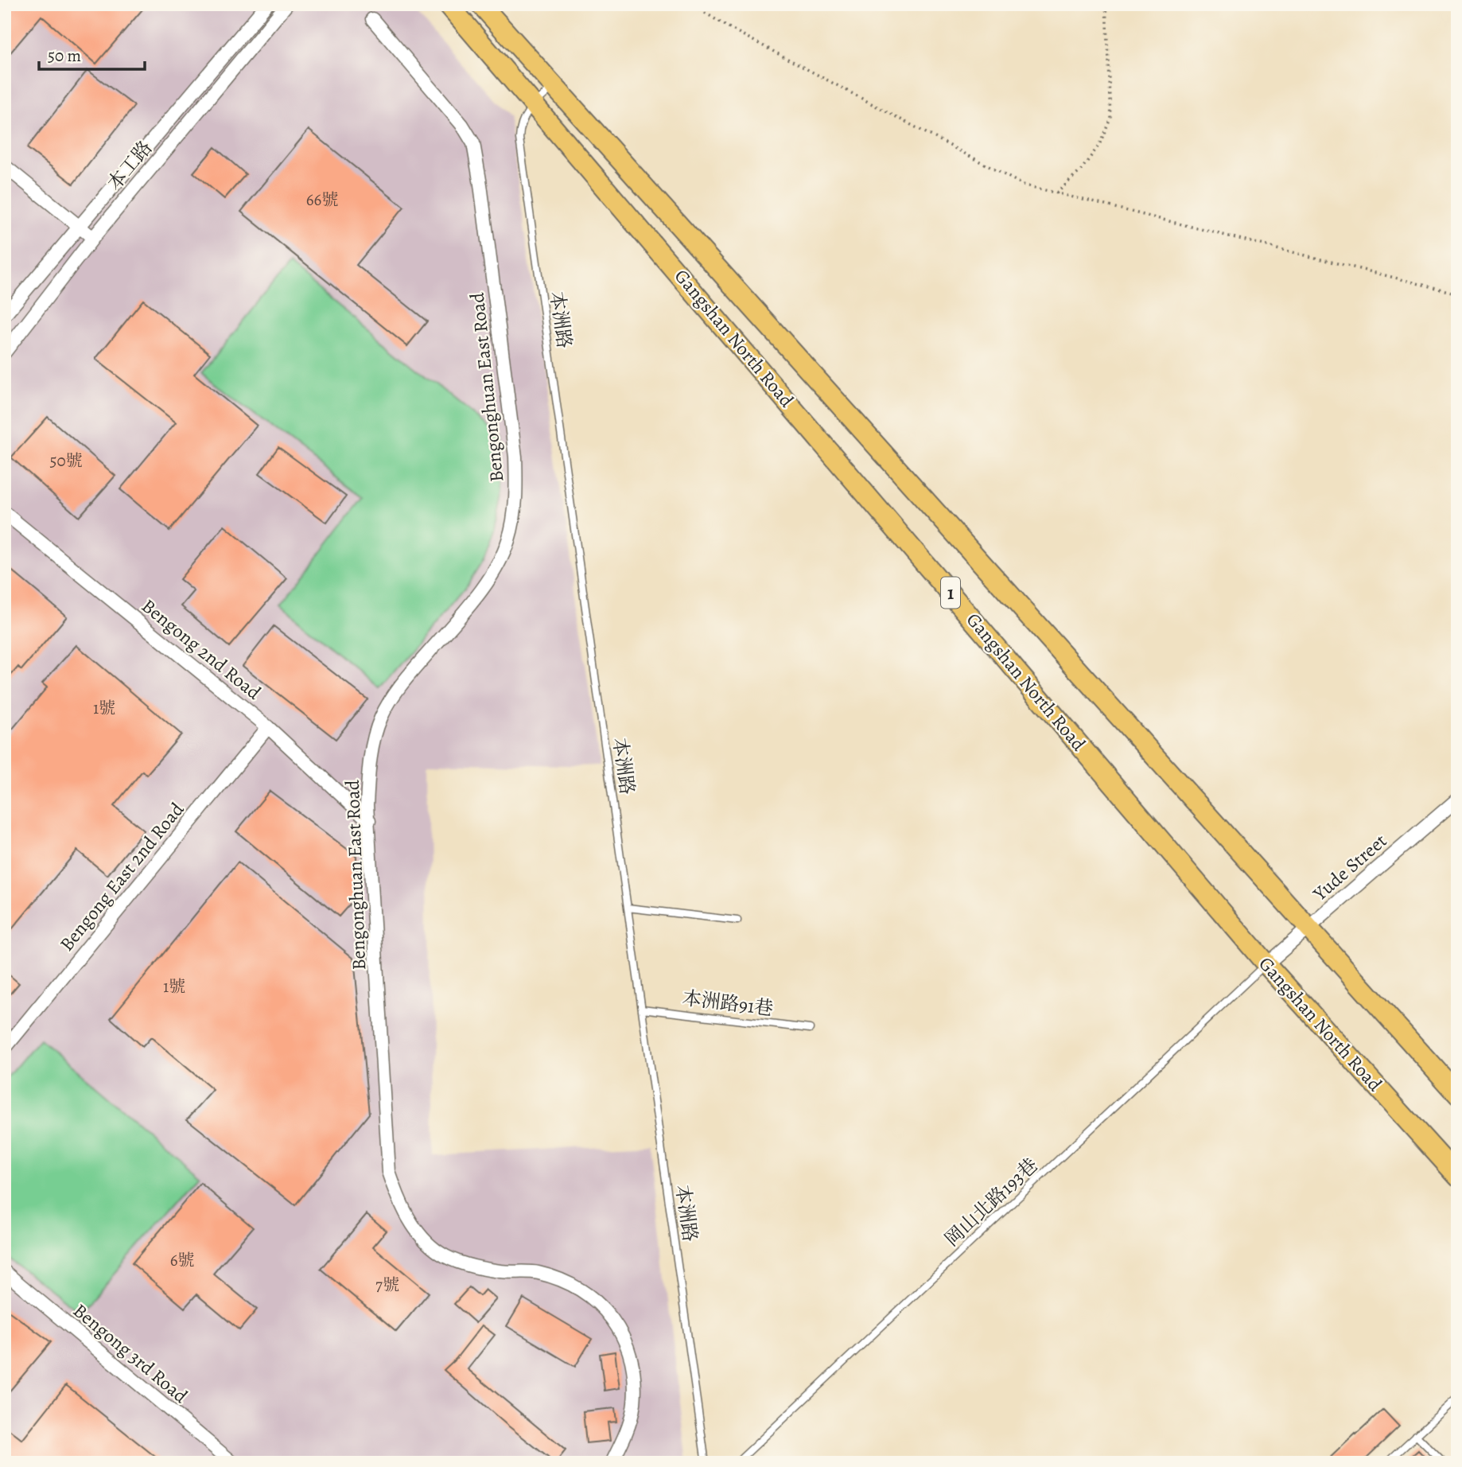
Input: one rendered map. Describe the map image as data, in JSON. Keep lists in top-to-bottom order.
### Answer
{
  "streets": {
    "main road": ["Gangshan North Road", "1"],
    "street": [
      "本工路",
      "Bengonghuan East Road",
      "Bengong 2nd Road",
      "Yude Street",
      "Bengong East 2nd Road",
      "Bengong 3rd Road"
    ],
    "lane": ["本洲路", "本洲路91巷", "岡山北路193巷"]
  },
  "crossings": [
    ["本洲路", "Gangshan North Road"],
    ["本洲路", "本洲路91巷"],
    ["Gangshan North Road", "Yude Street"],
    ["Gangshan North Road", "岡山北路193巷"],
    ["Bengonghuan East Road", "Bengong 2nd Road"],
    ["Bengong 2nd Road", "Bengong East 2nd Road"],
    ["Yude Street", "岡山北路193巷"]
  ],
  "house_numbers": [
    "66號",
    "50號",
    "1號",
    "1號",
    "6號",
    "7號"
  ],
  "scale_bar": "50 m"
}
